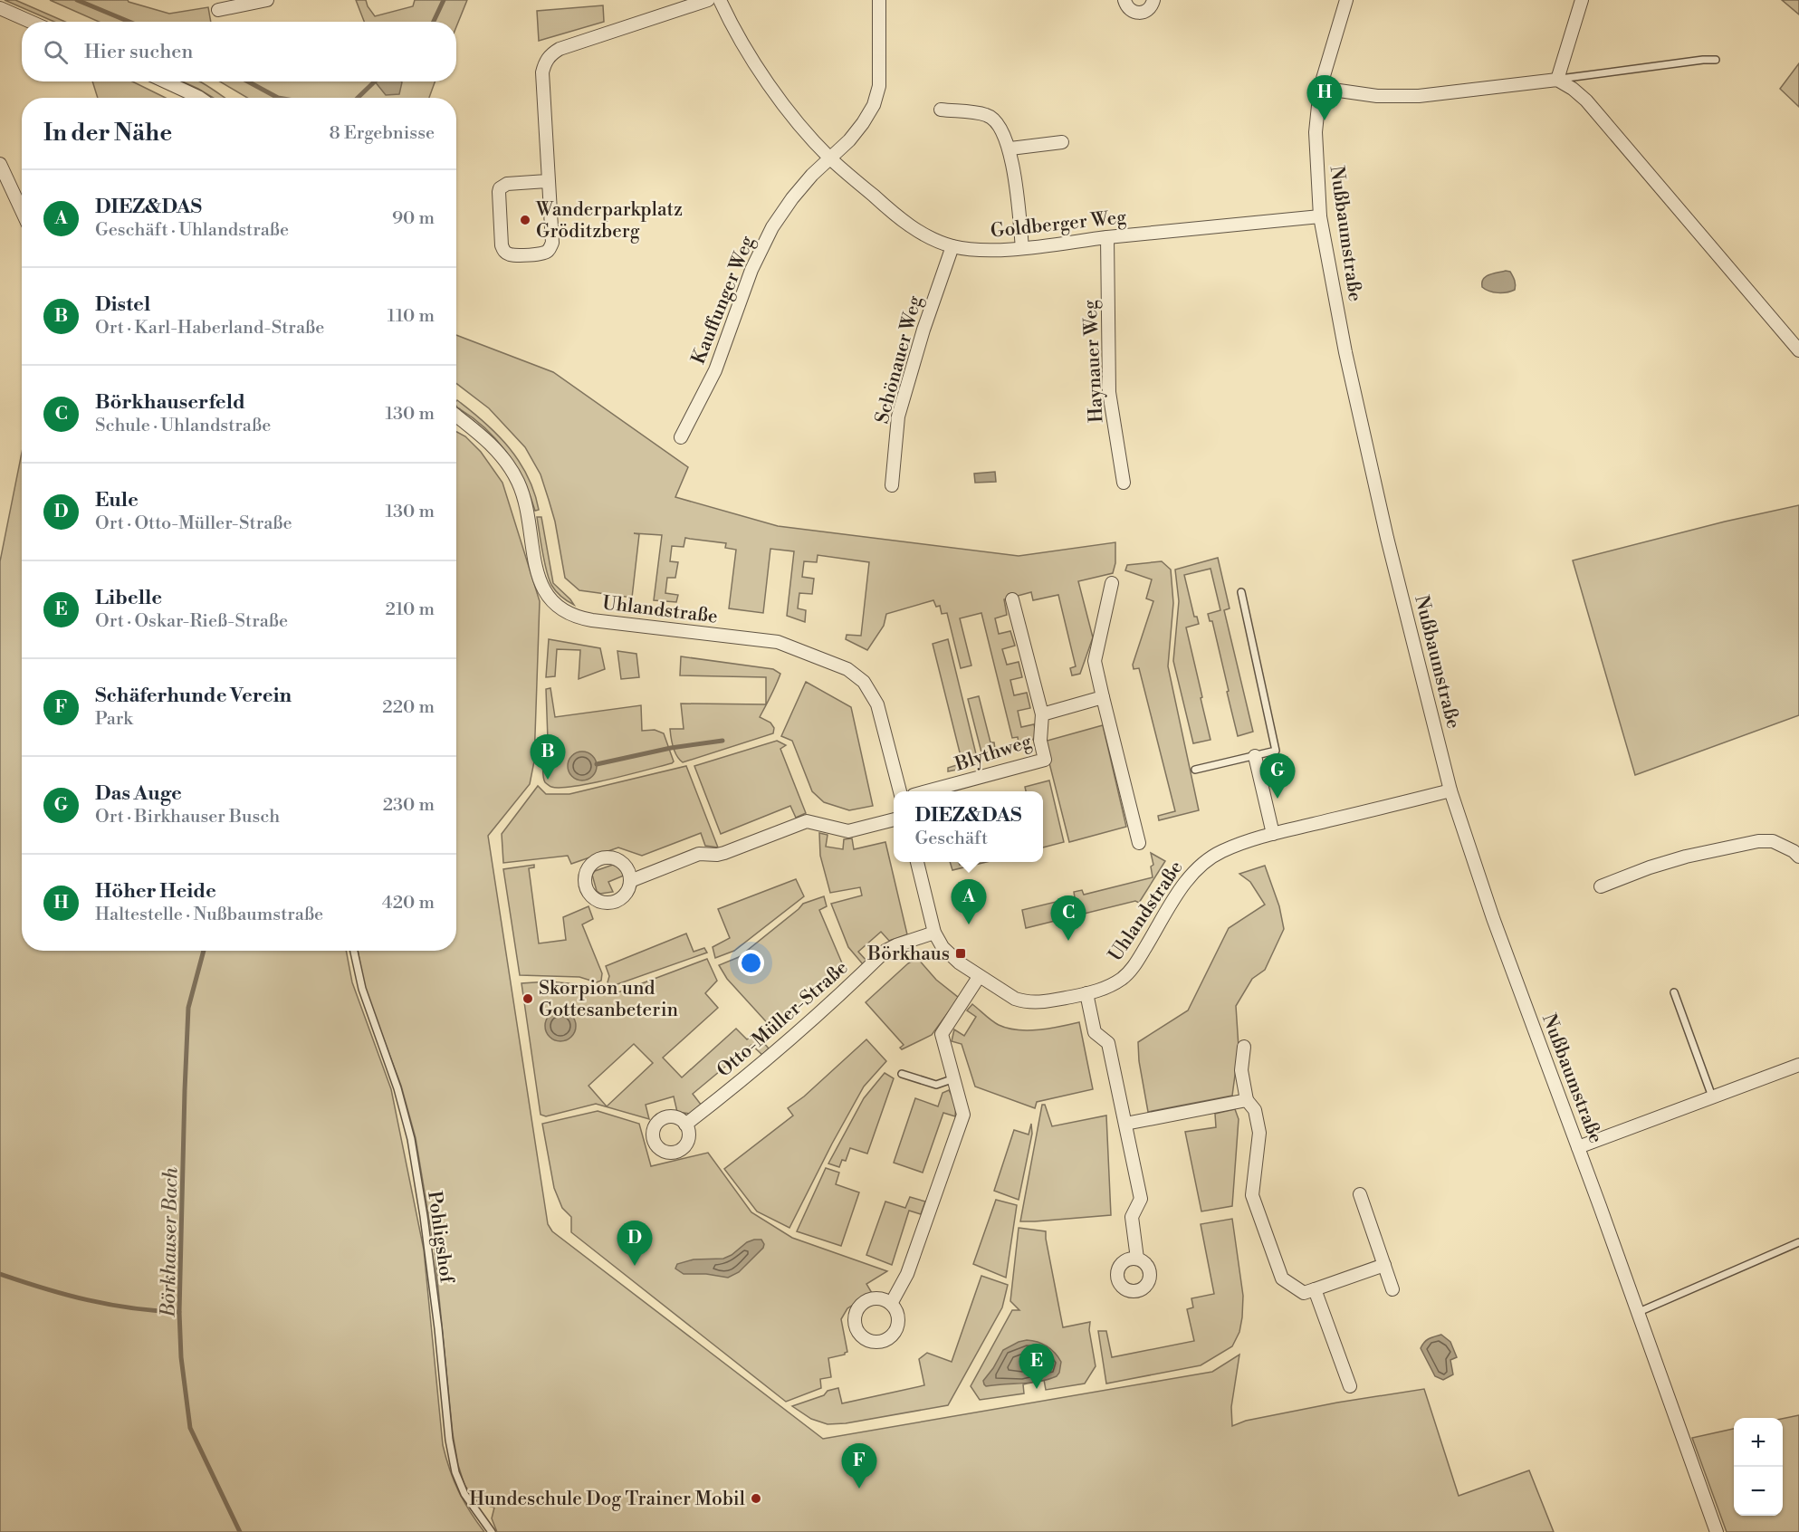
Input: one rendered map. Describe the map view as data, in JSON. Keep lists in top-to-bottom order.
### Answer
{
  "streets": {
    "street": [
      "Goldberger Weg",
      "Nußbaumstraße",
      "Kauffunger Weg",
      "Schönauer Weg",
      "Haynauer Weg",
      "Uhlandstraße",
      "Blythweg",
      "Otto-Müller-Straße"
    ],
    "lane": ["Pohligshof"]
  },
  "crossings": [
    ["Goldberger Weg", "Nußbaumstraße"],
    ["Goldberger Weg", "Kauffunger Weg"],
    ["Goldberger Weg", "Schönauer Weg"],
    ["Goldberger Weg", "Haynauer Weg"],
    ["Nußbaumstraße", "Uhlandstraße"],
    ["Uhlandstraße", "Otto-Müller-Straße"]
  ],
  "water": ["Börkhauser Bach"],
  "places": {
    "other": ["Wanderparkplatz Gröditzberg", "Skorpion und Gottesanbeterin", "Hundeschule Dog Trainer Mobil"],
    "transit": ["Börkhaus"]
  },
  "page": {
    "search": "Hier suchen",
    "pins": [
      "H",
      "B",
      "G",
      "A",
      "C",
      "D",
      "E",
      "F"
    ],
    "heading": ["In der Nähe", "8 Ergebnisse"],
    "list": [
      {
        "mark": "A",
        "name": "DIEZ&DAS",
        "note": "Geschäft · Uhlandstraße",
        "value": "90 m"
      },
      {
        "mark": "B",
        "name": "Distel",
        "note": "Ort · Karl-Haberland-Straße",
        "value": "110 m"
      },
      {
        "mark": "C",
        "name": "Börkhauserfeld",
        "note": "Schule · Uhlandstraße",
        "value": "130 m"
      },
      {
        "mark": "D",
        "name": "Eule",
        "note": "Ort · Otto-Müller-Straße",
        "value": "130 m"
      },
      {
        "mark": "E",
        "name": "Libelle",
        "note": "Ort · Oskar-Rieß-Straße",
        "value": "210 m"
      },
      {
        "mark": "F",
        "name": "Schäferhunde Verein",
        "note": "Park",
        "value": "220 m"
      },
      {
        "mark": "G",
        "name": "Das Auge",
        "note": "Ort · Birkhauser Busch",
        "value": "230 m"
      },
      {
        "mark": "H",
        "name": "Höher Heide",
        "note": "Haltestelle · Nußbaumstraße",
        "value": "420 m"
      }
    ],
    "popup": ["DIEZ&DAS", "Geschäft"],
    "map_buttons": ["+", "−"]
  }
}
